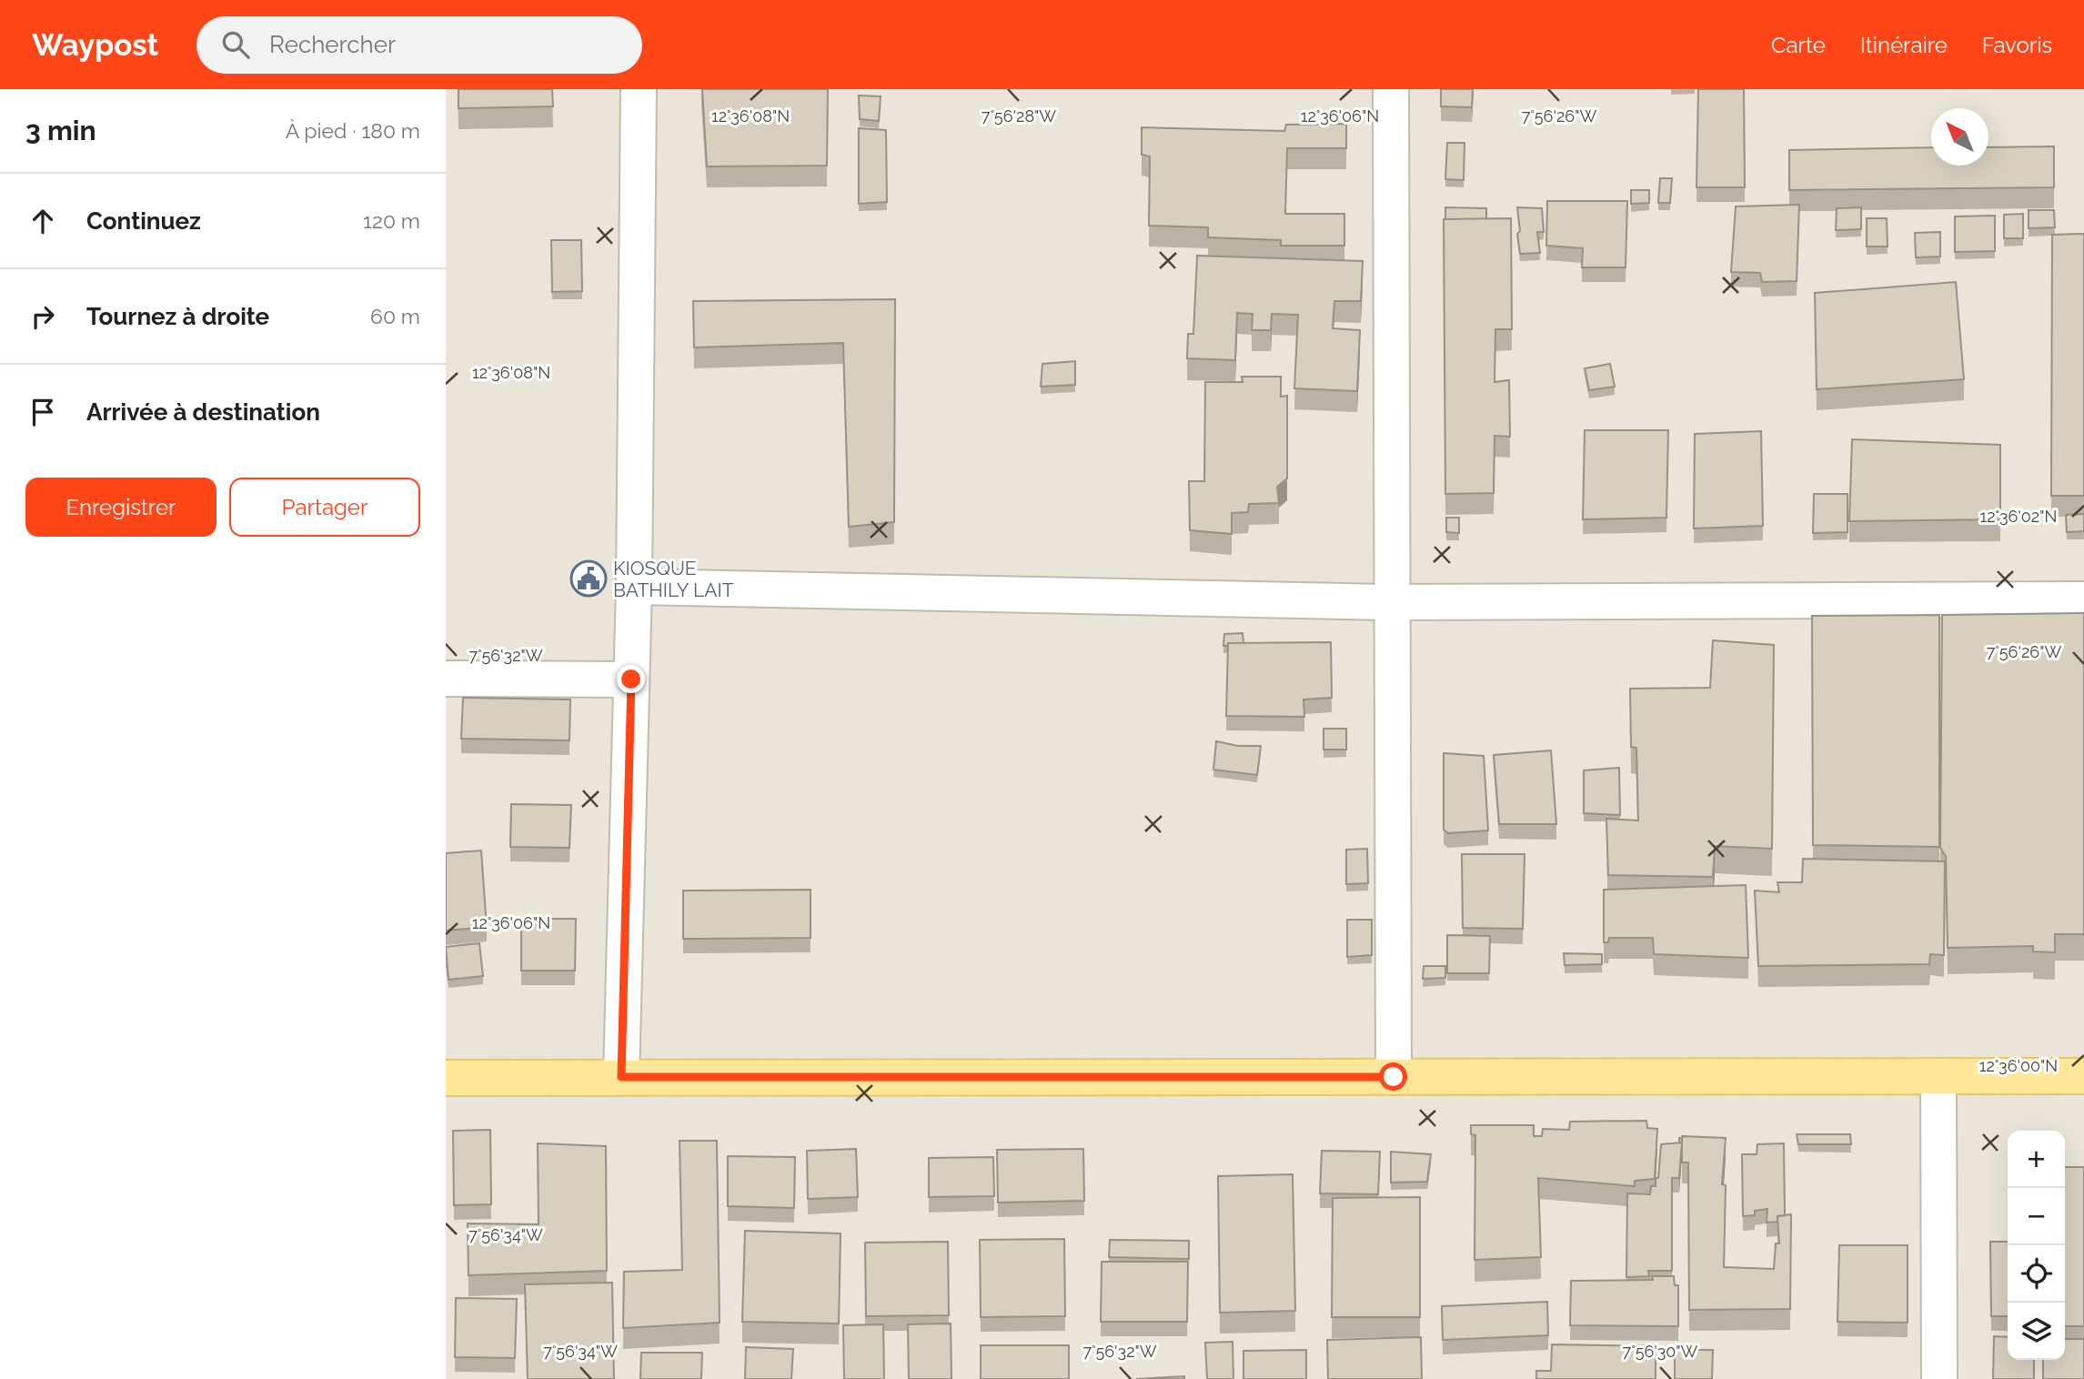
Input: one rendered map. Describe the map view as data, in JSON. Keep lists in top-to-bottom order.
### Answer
{
  "places": {
    "public building": ["KIOSQUE BATHILY LAIT"]
  },
  "north": "top left",
  "page": {
    "header": "Waypost",
    "search": "Rechercher",
    "nav": ["Carte", "Itinéraire", "Favoris"],
    "heading": ["3 min", "À pied · 180 m"],
    "list": [
      ["Continuez", "120 m"],
      ["Tournez à droite", "60 m"],
      "Arrivée à destination"
    ],
    "buttons": ["Enregistrer", "Partager"],
    "map_buttons": ["+", "−"]
  },
  "coordinates": [
    "12°36'08\"N",
    "12°36'06\"N",
    "7°56'28\"W",
    "7°56'26\"W",
    "12°36'02\"N",
    "7°56'32\"W",
    "12°36'00\"N",
    "7°56'34\"W",
    "7°56'30\"W"
  ]
}
